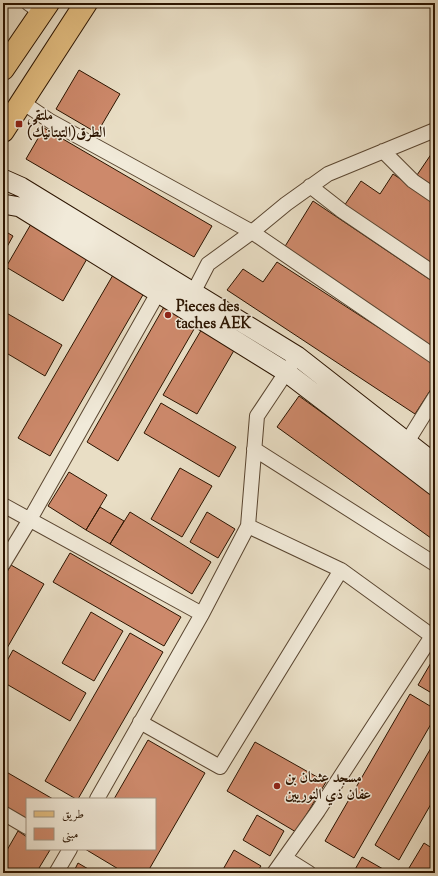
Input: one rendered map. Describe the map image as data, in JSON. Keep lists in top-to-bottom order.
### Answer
{
  "places": {
    "transit": ["ملتقى الطرق(التيتانيك)"],
    "other": ["Pieces des taches AEK", "مسجد عثمان بن عفان ذي النوريين"]
  },
  "legend": ["طريق", "مبنى"]
}
